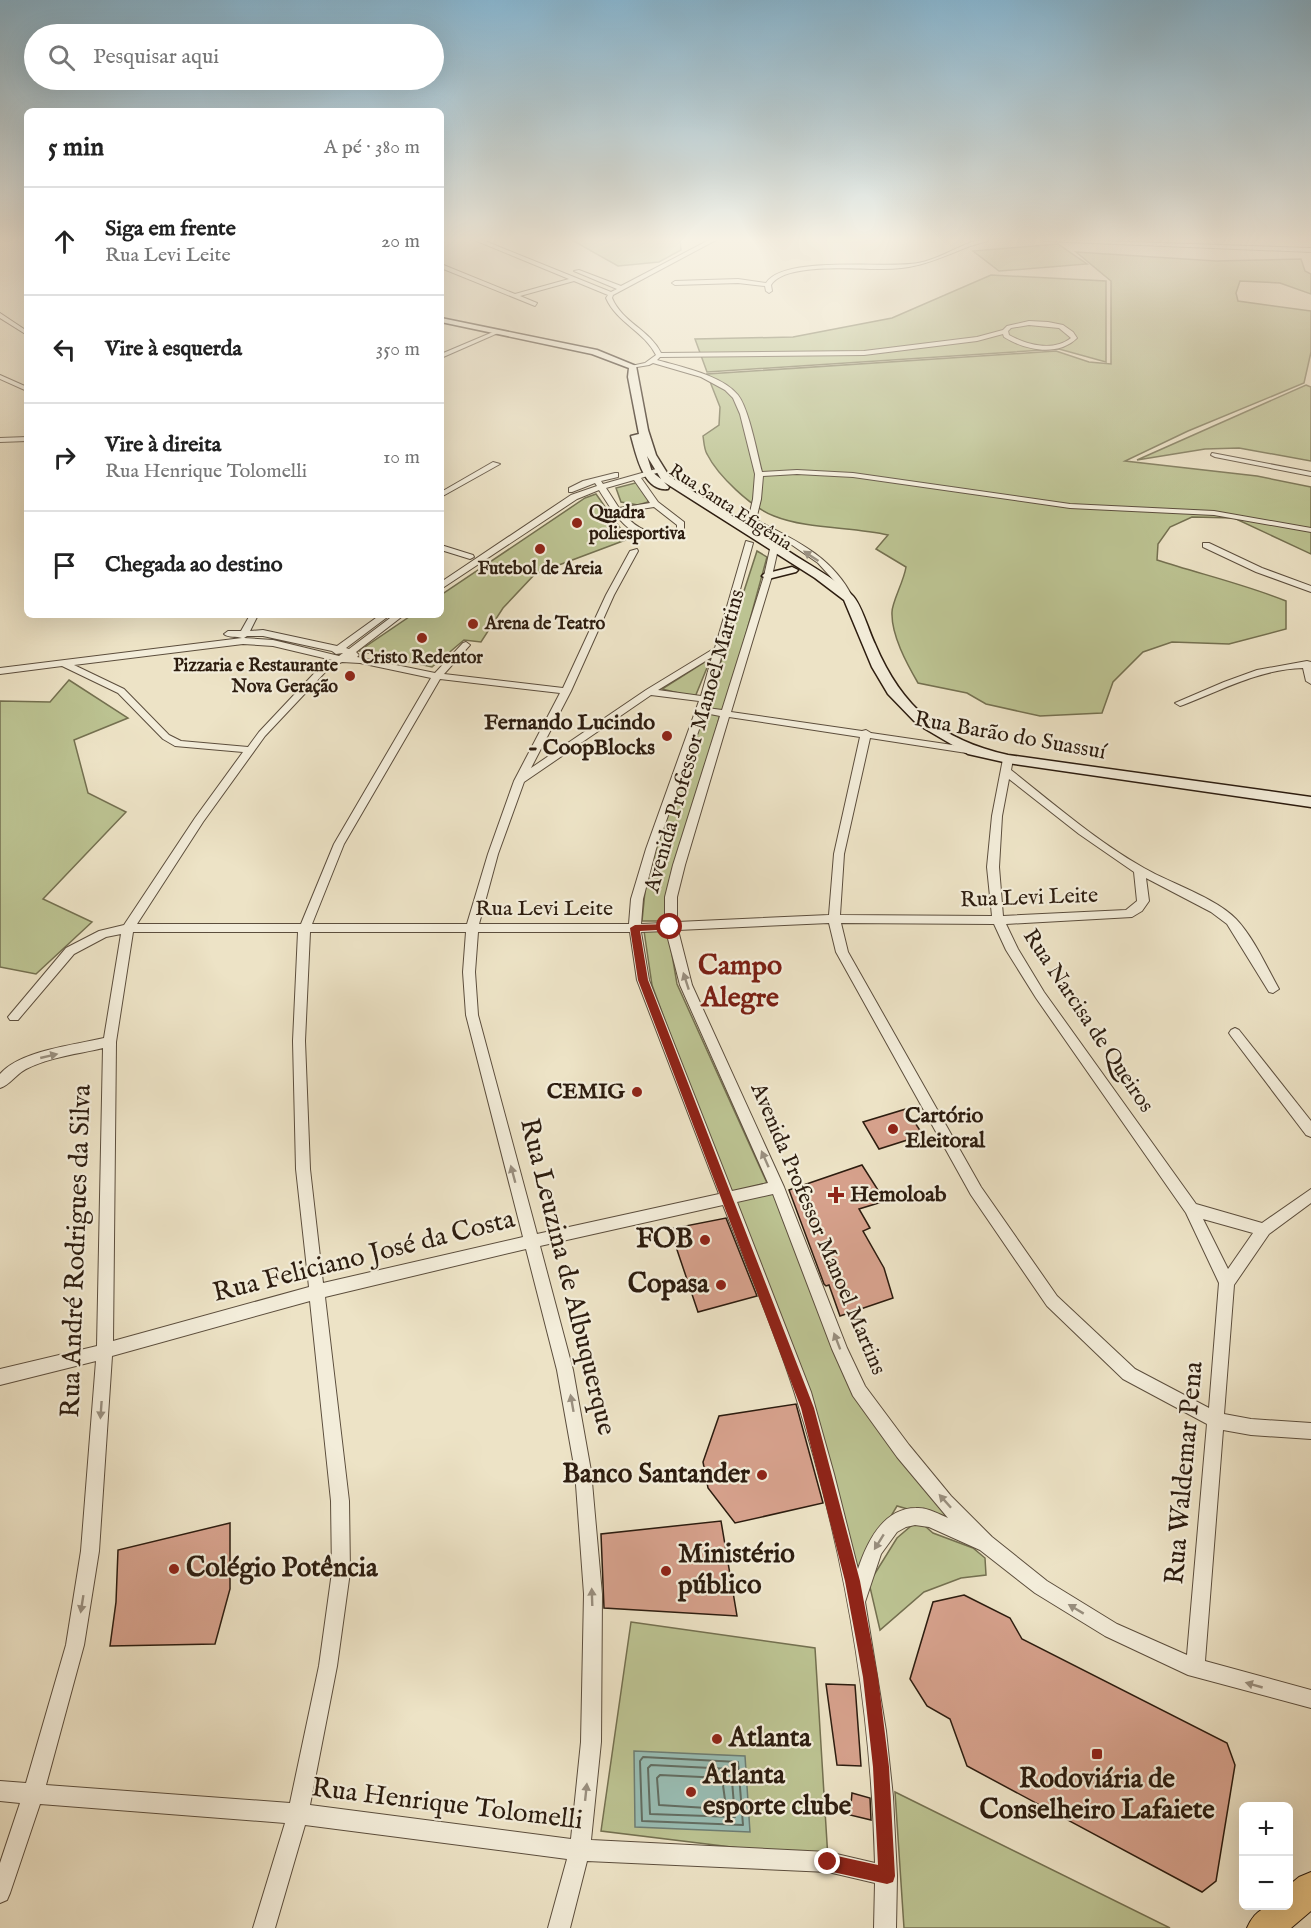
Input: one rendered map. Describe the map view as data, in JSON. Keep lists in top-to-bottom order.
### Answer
{
  "streets": {
    "main road": ["Rua Santa Efigênia", "Rua Barão do Suassuí"],
    "street": [
      "Avenida Professor Manoel Martins",
      "Rua Levi Leite",
      "Rua Narcisa de Queiros",
      "Rua André Rodrigues da Silva",
      "Rua Feliciano José da Costa",
      "Rua Leuzina de Albuquerque",
      "Rua Waldemar Pena",
      "Rua Henrique Tolomelli"
    ]
  },
  "crossings": [
    ["Rua Santa Efigênia", "Avenida Professor Manoel Martins"],
    ["Rua Barão do Suassuí", "Avenida Professor Manoel Martins"],
    ["Rua Barão do Suassuí", "Rua Narcisa de Queiros"],
    ["Avenida Professor Manoel Martins", "Rua Levi Leite"],
    ["Avenida Professor Manoel Martins", "Rua Feliciano José da Costa"],
    ["Avenida Professor Manoel Martins", "Rua Waldemar Pena"],
    ["Avenida Professor Manoel Martins", "Rua Henrique Tolomelli"],
    ["Rua Levi Leite", "Rua Narcisa de Queiros"],
    ["Rua Levi Leite", "Rua André Rodrigues da Silva"],
    ["Rua Levi Leite", "Rua Leuzina de Albuquerque"],
    ["Rua Narcisa de Queiros", "Rua Waldemar Pena"],
    ["Rua André Rodrigues da Silva", "Rua Feliciano José da Costa"],
    ["Rua André Rodrigues da Silva", "Rua Henrique Tolomelli"],
    ["Rua Feliciano José da Costa", "Rua Leuzina de Albuquerque"],
    ["Rua Leuzina de Albuquerque", "Rua Henrique Tolomelli"]
  ],
  "one_way": ["Rua Leuzina de Albuquerque"],
  "districts": ["Campo Alegre"],
  "places": {
    "other": [
      "Quadra poliesportiva",
      "Futebol de Areia",
      "Arena de Teatro",
      "Cristo Redentor",
      "Pizzaria e Restaurante Nova Geração",
      "Fernando Lucindo - CoopBlocks",
      "CEMIG",
      "Cartório Eleitoral",
      "FOB",
      "Copasa",
      "Banco Santander",
      "Colégio Potência",
      "Ministério público",
      "Atlanta",
      "Atlanta esporte clube"
    ],
    "health": ["Hemoloab"],
    "transit": ["Rodoviária de Conselheiro Lafaiete"]
  },
  "page": {
    "search": "Pesquisar aqui",
    "heading": ["5 min", "A pé · 380 m"],
    "list": [
      ["Siga em frente", "Rua Levi Leite", "20 m"],
      ["Vire à esquerda", "350 m"],
      ["Vire à direita", "Rua Henrique Tolomelli", "10 m"],
      "Chegada ao destino"
    ],
    "map_buttons": ["+", "−"]
  }
}
